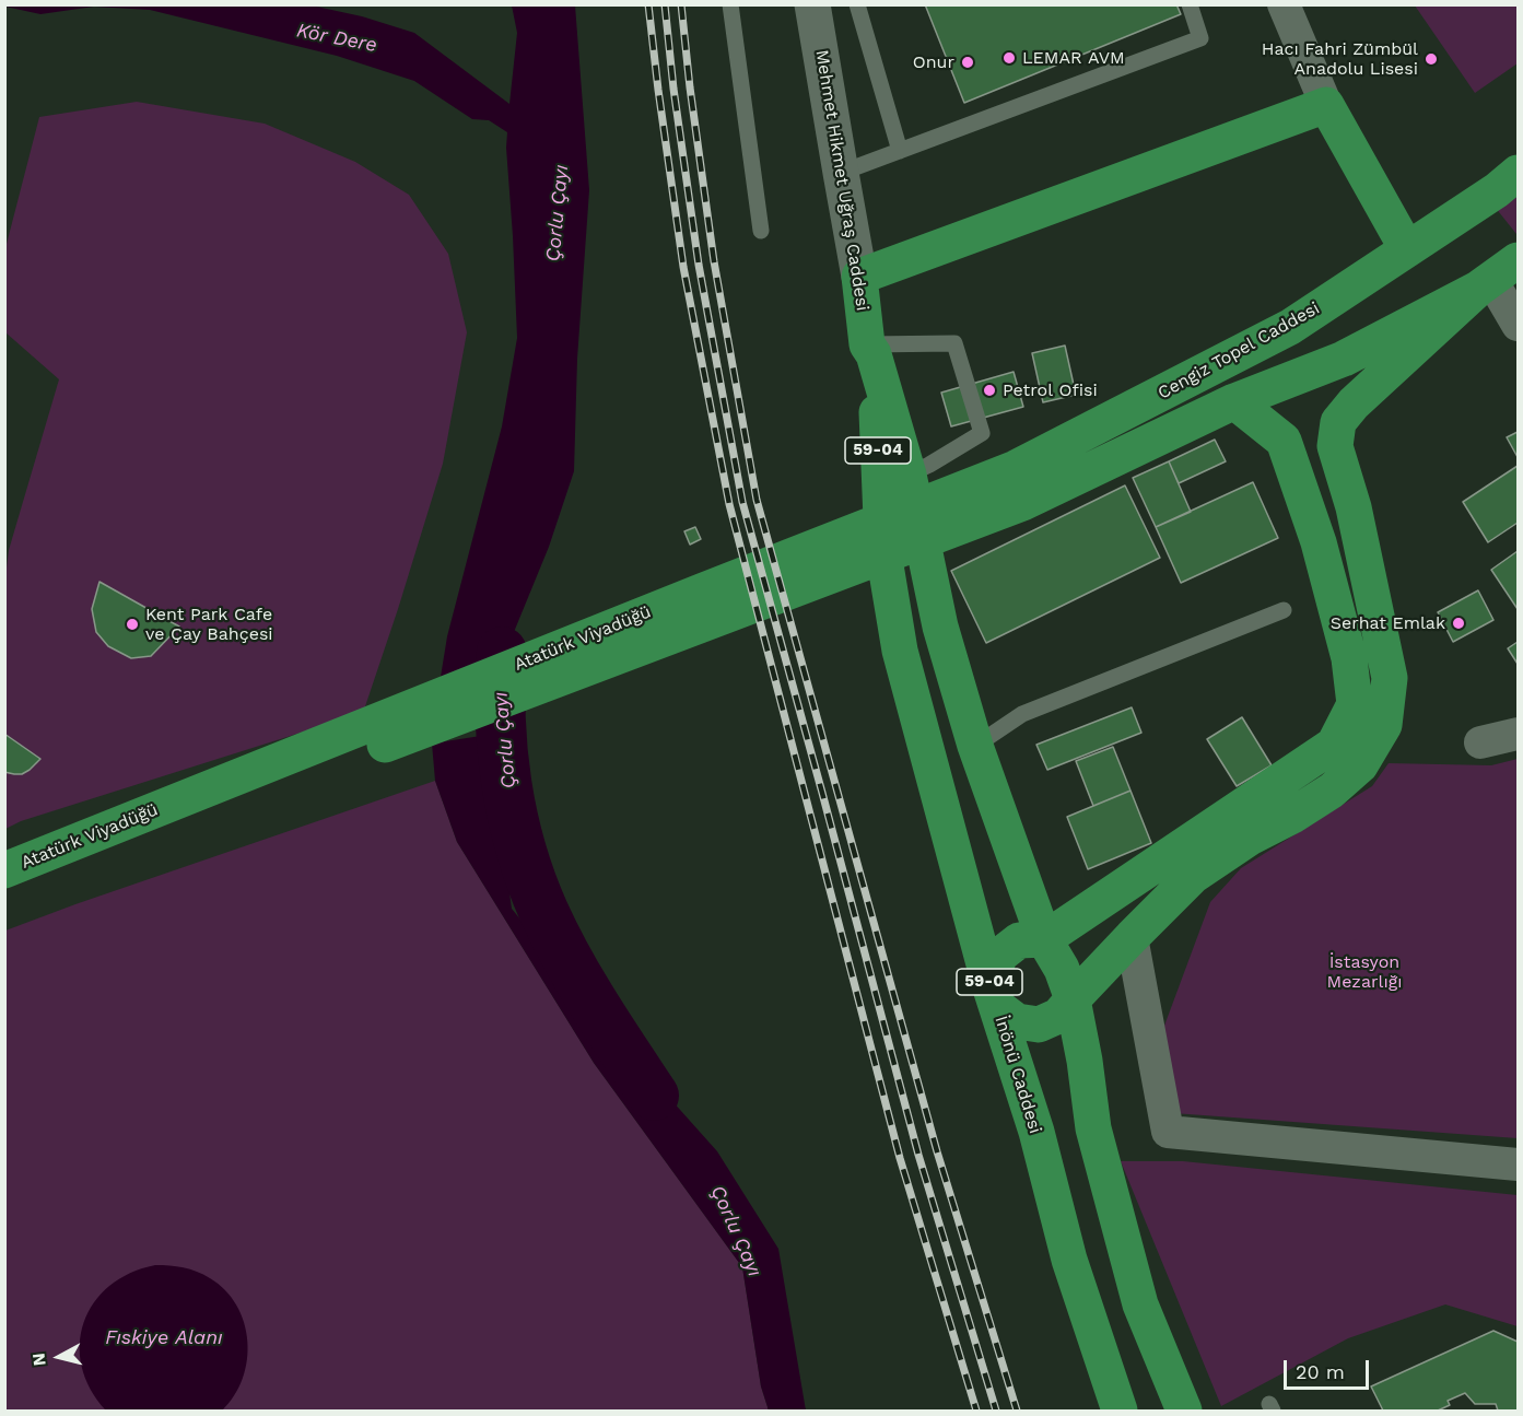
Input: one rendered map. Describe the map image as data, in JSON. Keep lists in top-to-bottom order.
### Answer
{
  "streets": {
    "main road": [
      "Mehmet Hikmet Uğraş Caddesi",
      "Cengiz Topel Caddesi",
      "59-04",
      "Atatürk Viyadüğü",
      "İnönü Caddesi"
    ]
  },
  "crossings": [
    ["Mehmet Hikmet Uğraş Caddesi", "59-04"],
    ["Mehmet Hikmet Uğraş Caddesi", "İnönü Caddesi"],
    ["Cengiz Topel Caddesi", "Atatürk Viyadüğü"],
    ["59-04", "İnönü Caddesi"]
  ],
  "water": ["Kör Dere", "Çorlu Çayı", "Fıskiye Alanı"],
  "parks": ["İstasyon Mezarlığı"],
  "places": [
    "LEMAR AVM",
    "Hacı Fahri Zümbül Anadolu Lisesi",
    "Onur",
    "Petrol Ofisi",
    "Serhat Emlak",
    "Kent Park Cafe ve Çay Bahçesi"
  ],
  "scale_bar": "20 m",
  "north": "left"
}
